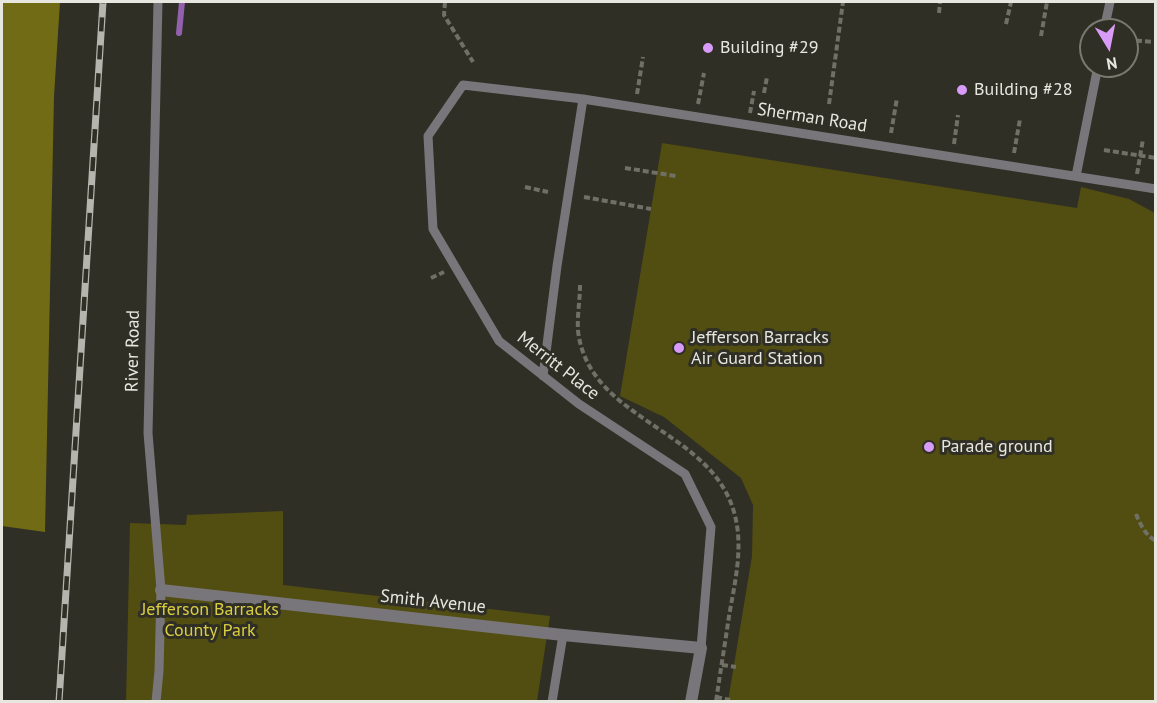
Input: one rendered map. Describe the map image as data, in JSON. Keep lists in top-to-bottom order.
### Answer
{
  "streets": {
    "street": ["Smith Avenue"],
    "lane": ["Sherman Road", "River Road", "Merritt Place"]
  },
  "crossings": [
    ["Sherman Road", "Merritt Place"],
    ["River Road", "Smith Avenue"],
    ["Merritt Place", "Smith Avenue"]
  ],
  "parks": ["Jefferson Barracks County Park"],
  "places": [
    "Building #29",
    "Building #28",
    "Jefferson Barracks Air Guard Station",
    "Parade ground"
  ],
  "north": "bottom"
}
